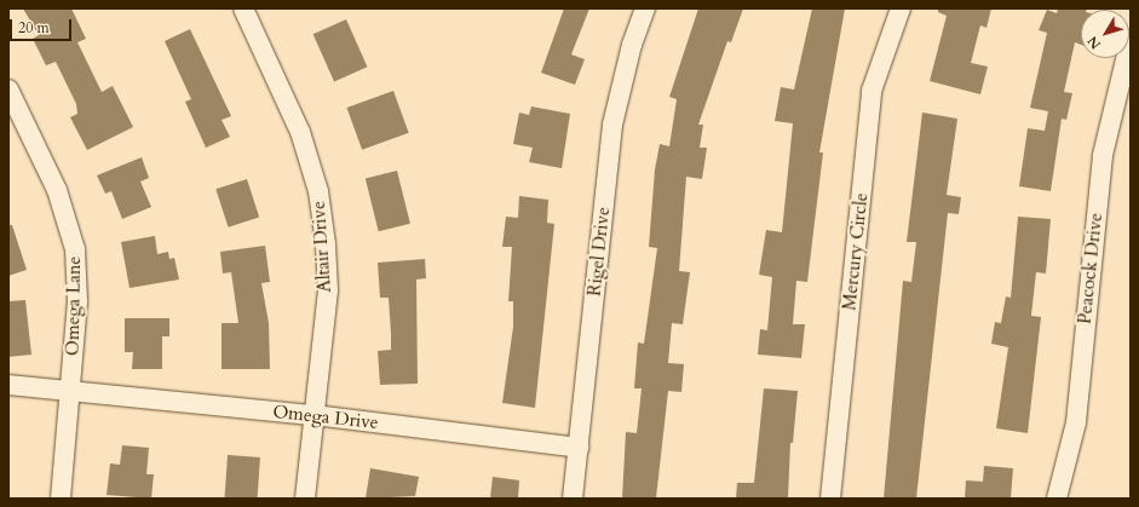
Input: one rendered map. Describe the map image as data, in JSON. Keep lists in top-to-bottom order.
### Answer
{
  "streets": {
    "street": [
      "Altair Drive",
      "Rigel Drive",
      "Mercury Circle",
      "Peacock Drive",
      "Omega Lane",
      "Omega Drive"
    ]
  },
  "crossings": [
    ["Altair Drive", "Omega Drive"],
    ["Rigel Drive", "Omega Drive"],
    ["Omega Lane", "Omega Drive"]
  ],
  "scale_bar": "20 m",
  "north": "bottom left"
}
